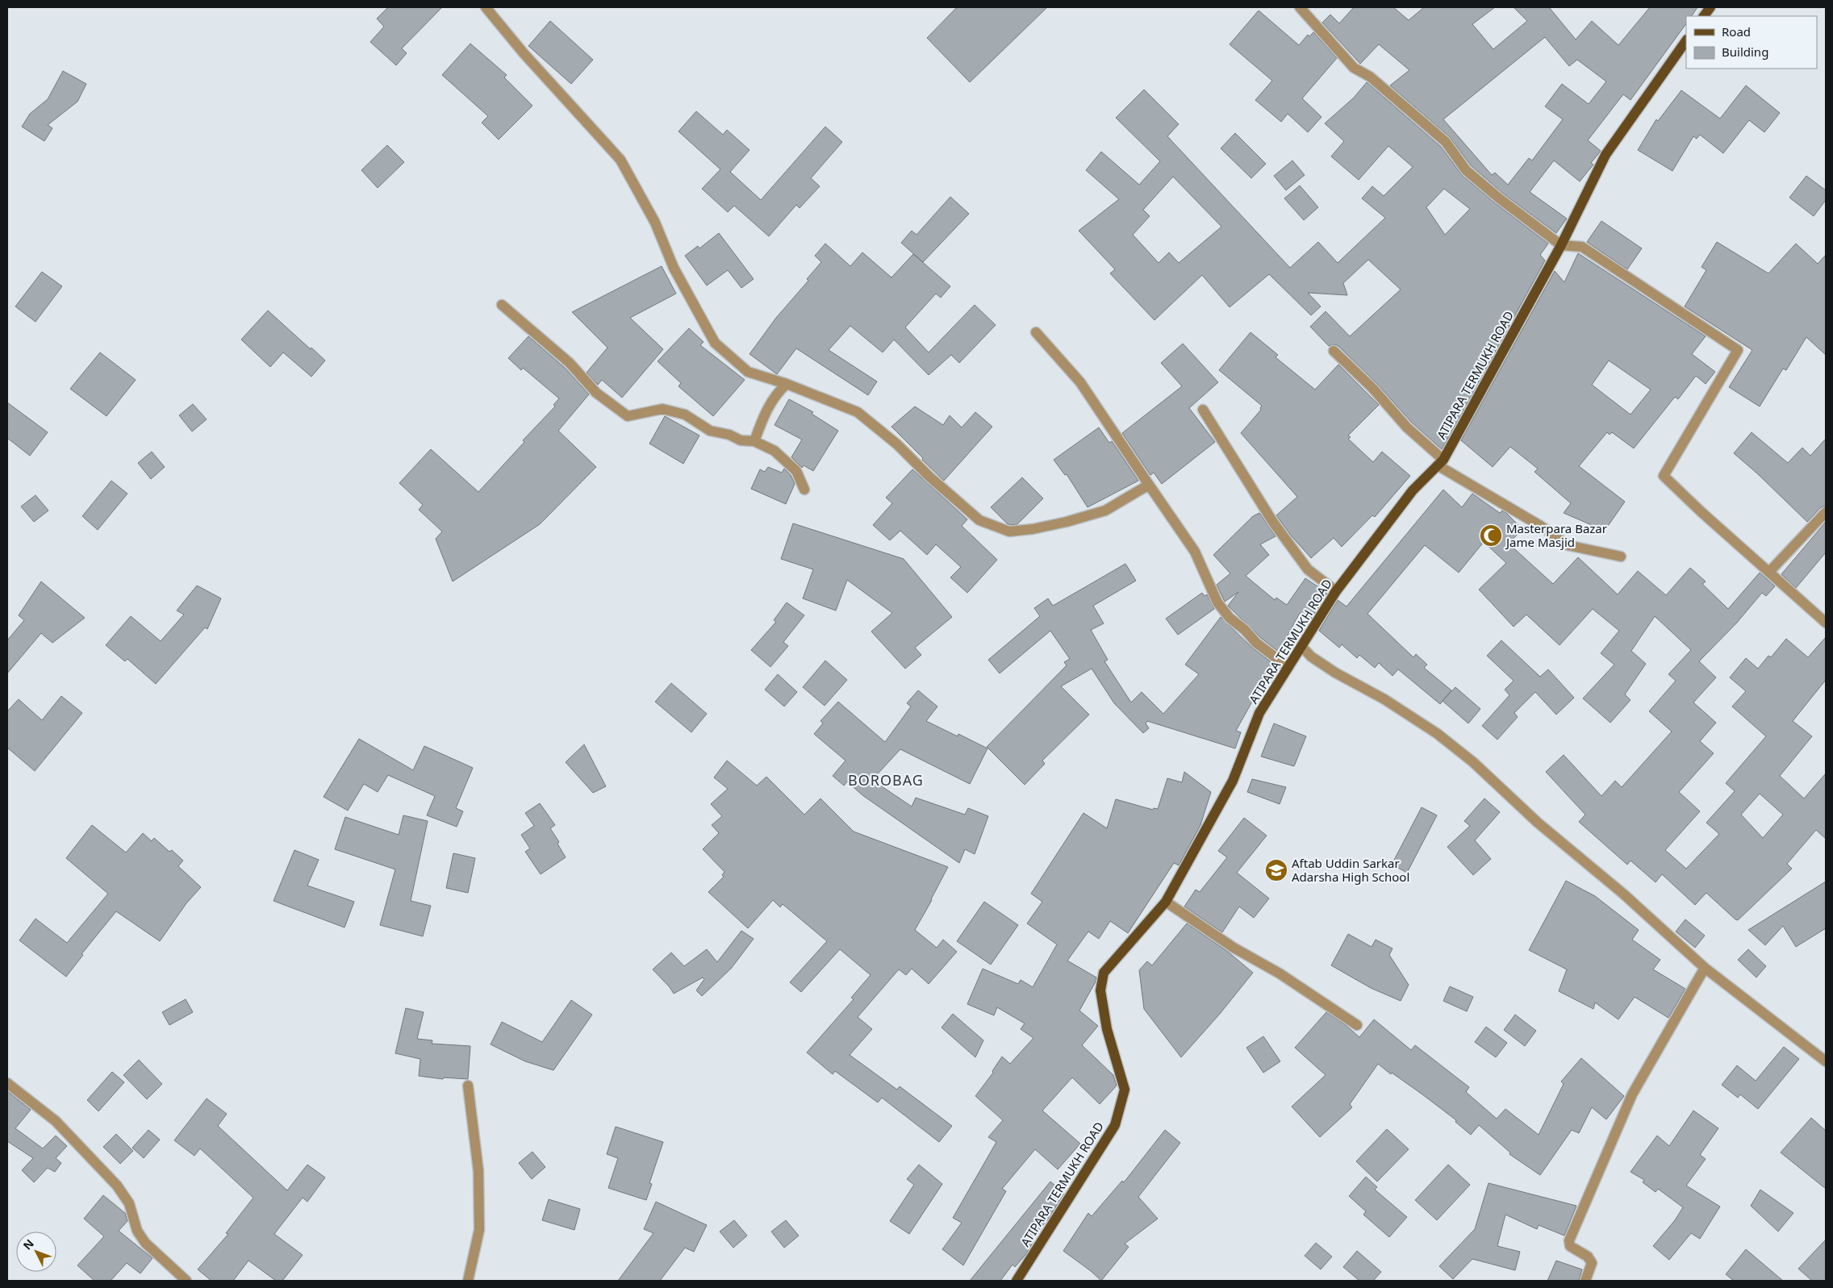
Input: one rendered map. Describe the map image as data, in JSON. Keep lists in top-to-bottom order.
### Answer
{
  "streets": {
    "main road": ["ATIPARA TERMUKH ROAD"]
  },
  "districts": ["BOROBAG"],
  "places": {
    "mosque": ["Masterpara Bazar Jame Masjid"],
    "school or university": ["Aftab Uddin Sarkar Adarsha High School"]
  },
  "legend": ["Road", "Building"],
  "north": "top left"
}
